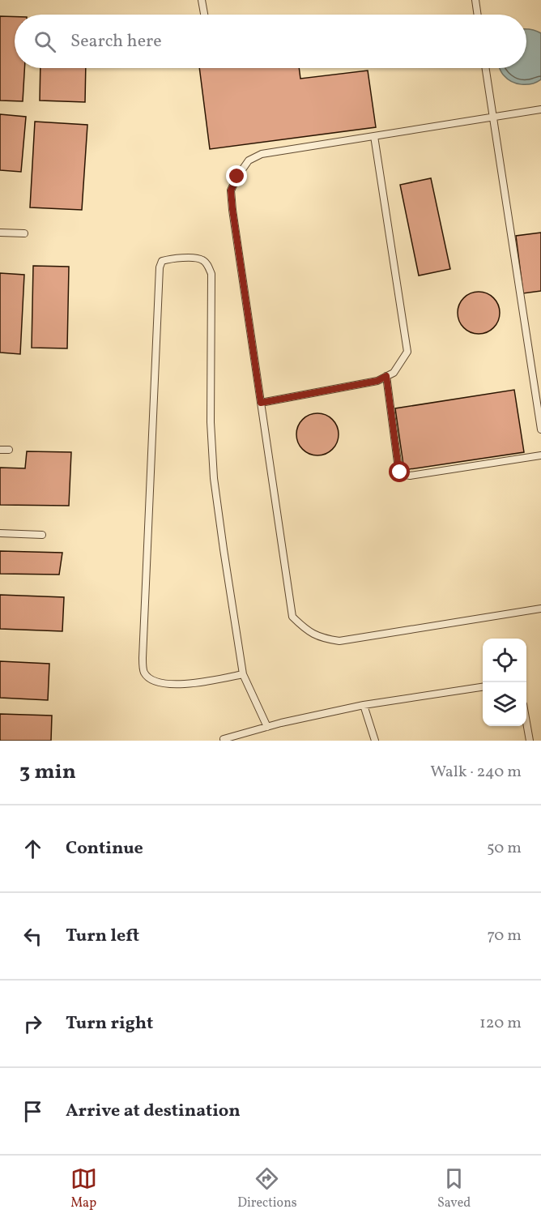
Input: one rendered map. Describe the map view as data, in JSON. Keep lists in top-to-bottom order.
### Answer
{
  "page": {
    "search": "Search here",
    "heading": ["3 min", "Walk · 240 m"],
    "list": [
      ["Continue", "50 m"],
      ["Turn left", "70 m"],
      ["Turn right", "120 m"],
      "Arrive at destination"
    ],
    "nav": ["Map", "Directions", "Saved"]
  }
}
